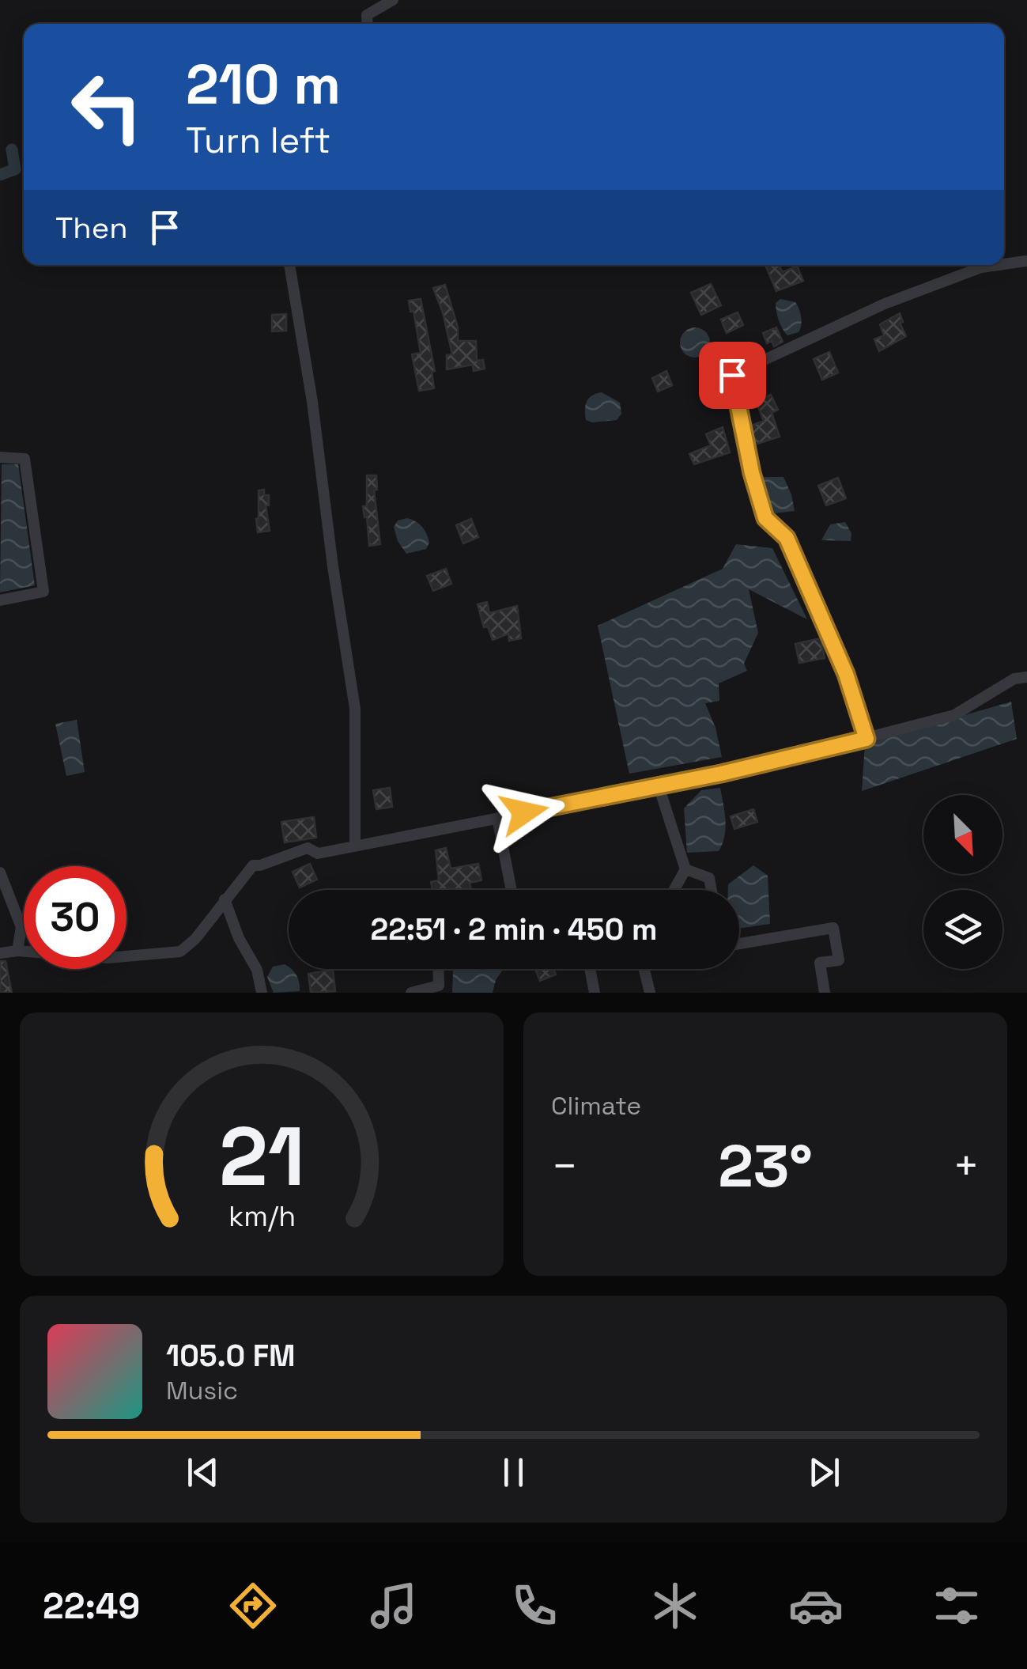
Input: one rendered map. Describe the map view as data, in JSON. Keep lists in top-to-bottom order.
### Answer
{
  "north": "bottom right",
  "page": {
    "turn": ["210 m", "Turn left"],
    "then": "Then",
    "limit": "30",
    "trip": "22:51 · 2 min · 450 m",
    "tile": "Climate",
    "heat": ["−", "23°", "+"],
    "song": ["105.0 FM", "Music"],
    "tabs": "22:49",
    "gauge": ["21", "km/h"]
  }
}
